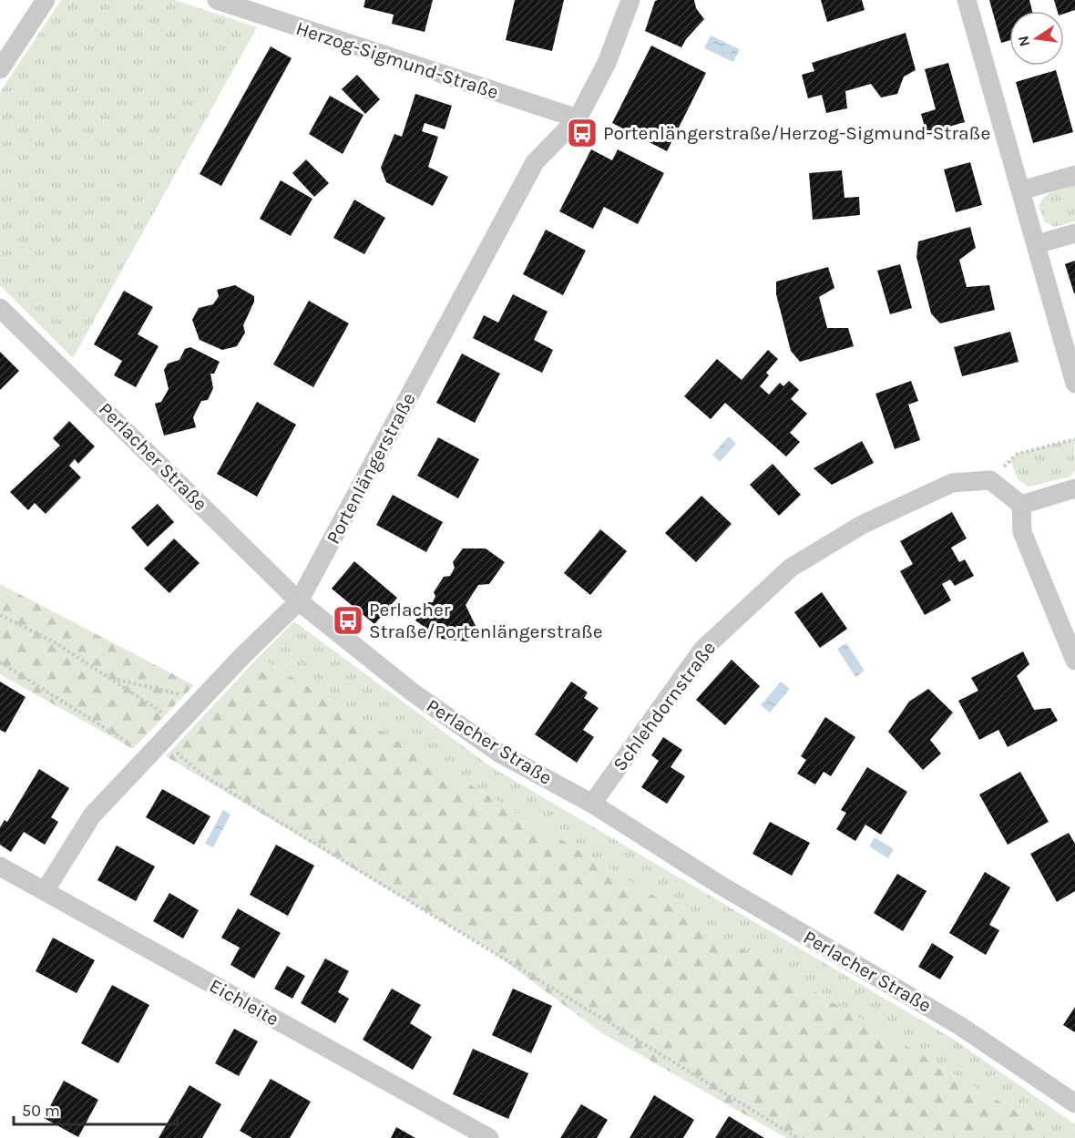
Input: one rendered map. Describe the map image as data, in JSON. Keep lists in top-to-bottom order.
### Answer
{
  "streets": {
    "street": [
      "Herzog-Sigmund-Straße",
      "Perlacher Straße",
      "Portenlängerstraße",
      "Schlehdornstraße",
      "Eichleite"
    ]
  },
  "crossings": [
    ["Herzog-Sigmund-Straße", "Portenlängerstraße"],
    ["Perlacher Straße", "Portenlängerstraße"],
    ["Perlacher Straße", "Schlehdornstraße"],
    ["Portenlängerstraße", "Eichleite"]
  ],
  "places": {
    "bus stop": ["Portenlängerstraße/Herzog-Sigmund-Straße", "Perlacher Straße/Portenlängerstraße"]
  },
  "scale_bar": "50 m",
  "north": "left"
}
